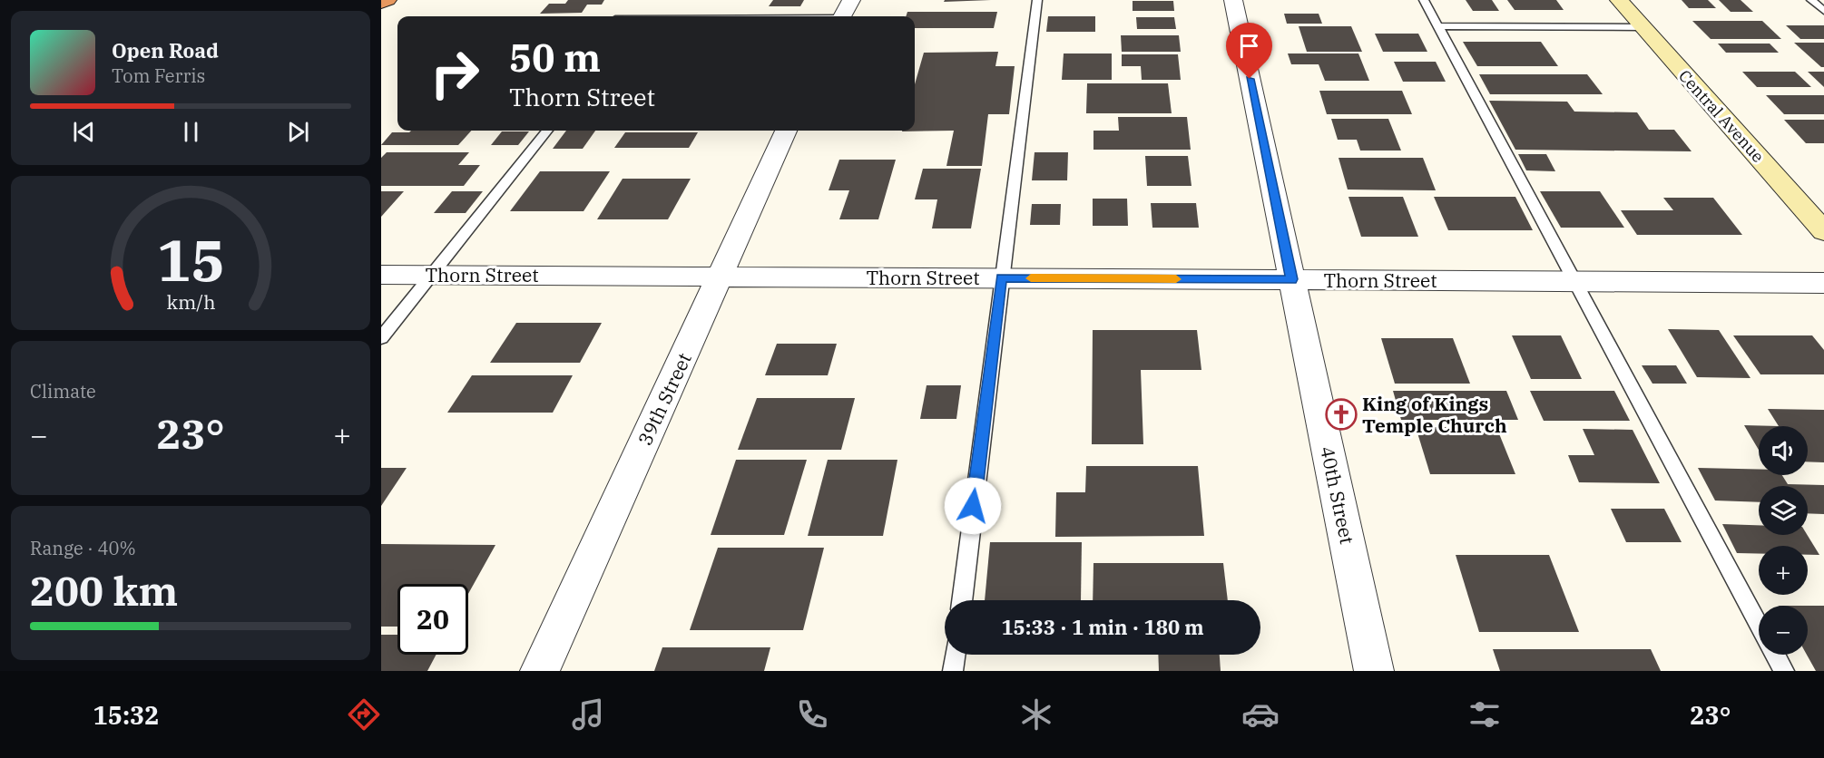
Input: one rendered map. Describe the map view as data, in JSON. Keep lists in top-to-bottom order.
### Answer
{
  "streets": {
    "street": [
      "Central Avenue",
      "Thorn Street",
      "39th Street",
      "40th Street"
    ]
  },
  "crossings": [
    ["Thorn Street", "39th Street"],
    ["Thorn Street", "40th Street"]
  ],
  "places": {
    "church": ["King of Kings Temple Church"]
  },
  "page": {
    "turn": ["50 m", "Thorn Street"],
    "song": ["Open Road", "Tom Ferris"],
    "tile": [
      "Climate",
      ["Range · 40%", "200 km"]
    ],
    "heat": ["−", "23°", "+"],
    "map_buttons": ["+", "−"],
    "limit": "20",
    "trip": "15:33 · 1 min · 180 m",
    "tabs": ["15:32", "23°"],
    "gauge": ["15", "km/h"]
  }
}
